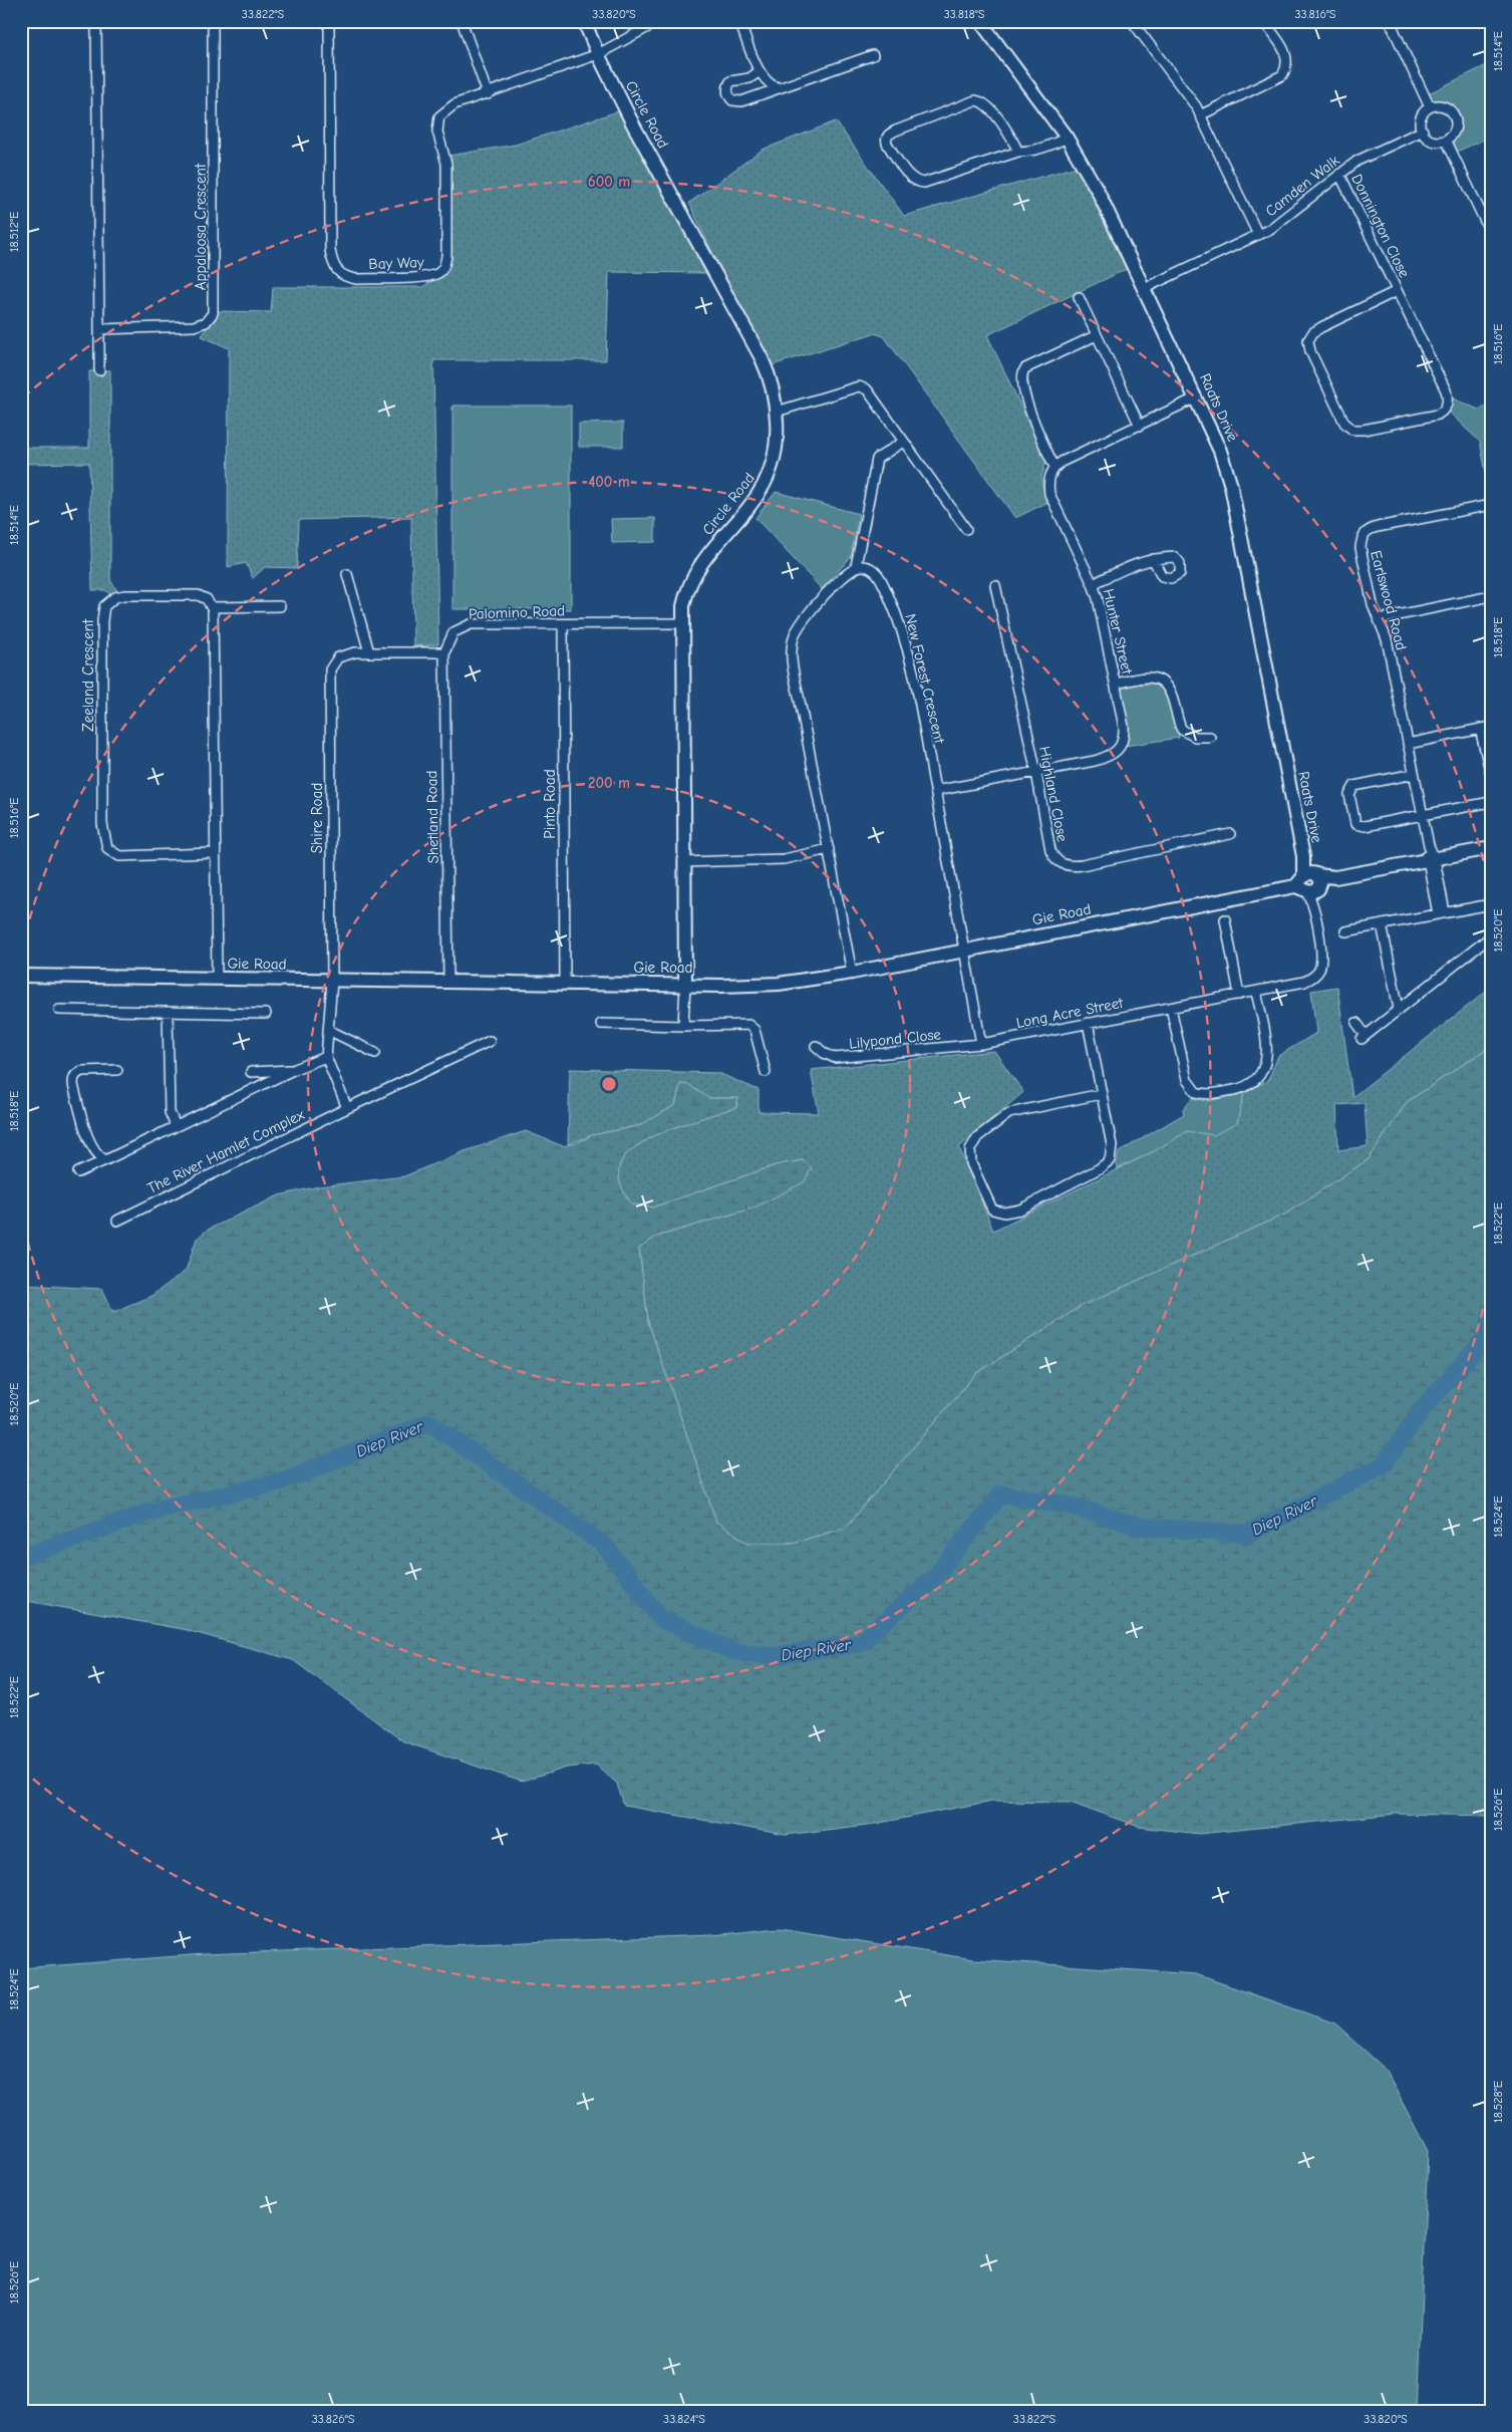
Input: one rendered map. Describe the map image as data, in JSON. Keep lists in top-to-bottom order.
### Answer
{
  "streets": {
    "street": [
      "Circle Road",
      "Camden Walk",
      "Donnington Close",
      "Appaloosa Crescent",
      "Bay Way",
      "Raats Drive",
      "Earlswood Road",
      "Palomino Road",
      "Hunter Street",
      "Zeeland Crescent",
      "New Forest Crescent",
      "Highland Close",
      "Pinto Road",
      "Shetland Road",
      "Shire Road",
      "Gie Road",
      "Long Acre Street",
      "Lilypond Close",
      "The River Hamlet Complex"
    ]
  },
  "crossings": [
    ["Circle Road", "Bay Way"],
    ["Circle Road", "Palomino Road"],
    ["Circle Road", "Gie Road"],
    ["Camden Walk", "Donnington Close"],
    ["Camden Walk", "Raats Drive"],
    ["Raats Drive", "Gie Road"],
    ["Raats Drive", "Long Acre Street"],
    ["Earlswood Road", "Gie Road"],
    ["Palomino Road", "Pinto Road"],
    ["Palomino Road", "Shetland Road"],
    ["Hunter Street", "New Forest Crescent"],
    ["Hunter Street", "Highland Close"],
    ["New Forest Crescent", "Gie Road"],
    ["Pinto Road", "Gie Road"],
    ["Shetland Road", "Gie Road"],
    ["Shire Road", "Gie Road"],
    ["Gie Road", "Long Acre Street"],
    ["Long Acre Street", "Lilypond Close"]
  ],
  "water": ["Diep River"],
  "coordinates": [
    "33.822°S",
    "33.820°S",
    "33.818°S",
    "33.816°S",
    "18.514°E",
    "18.512°E",
    "18.516°E",
    "18.518°E",
    "18.520°E",
    "18.522°E",
    "18.524°E",
    "18.526°E",
    "18.528°E",
    "33.826°S",
    "33.824°S"
  ],
  "rings": ["600 m", "400 m", "200 m"]
}
